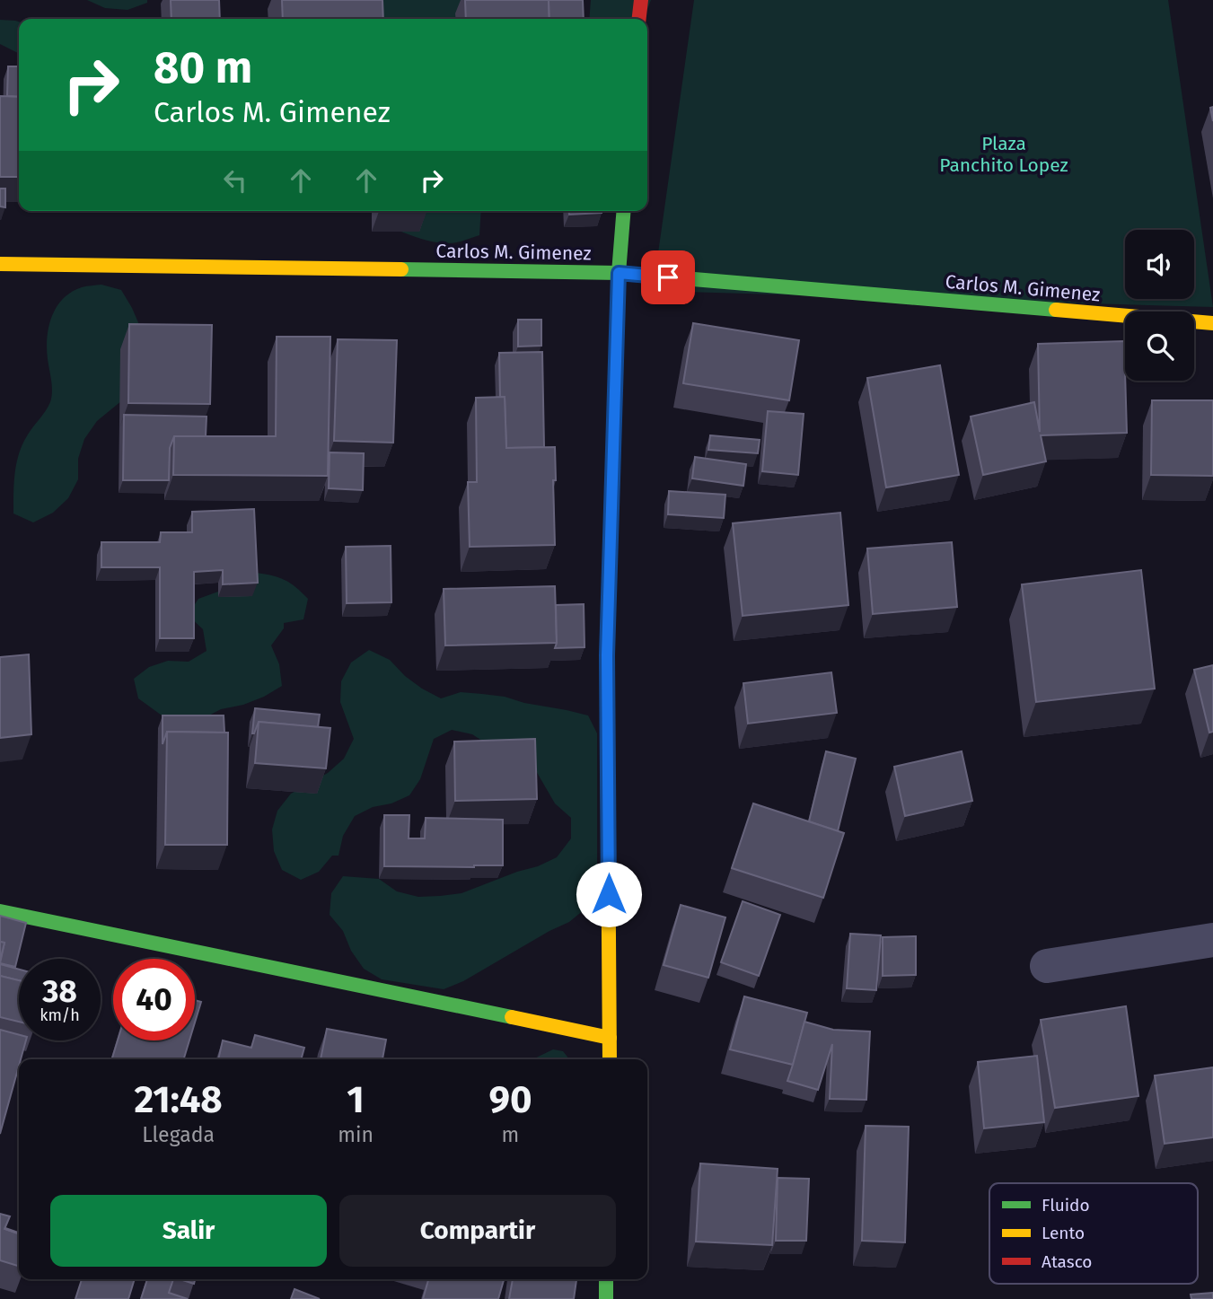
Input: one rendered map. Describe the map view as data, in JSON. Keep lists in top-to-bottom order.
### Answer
{
  "streets": {
    "street": ["Carlos M. Gimenez"]
  },
  "parks": ["Plaza Panchito Lopez"],
  "legend": ["Fluido", "Lento", "Atasco"],
  "page": {
    "turn": ["80 m", "Carlos M. Gimenez"],
    "speed": "38 km/h",
    "limit": "40",
    "eta": [
      "21:48",
      "Llegada",
      "1",
      "min",
      "90",
      "m"
    ],
    "buttons": ["Salir", "Compartir"]
  }
}
